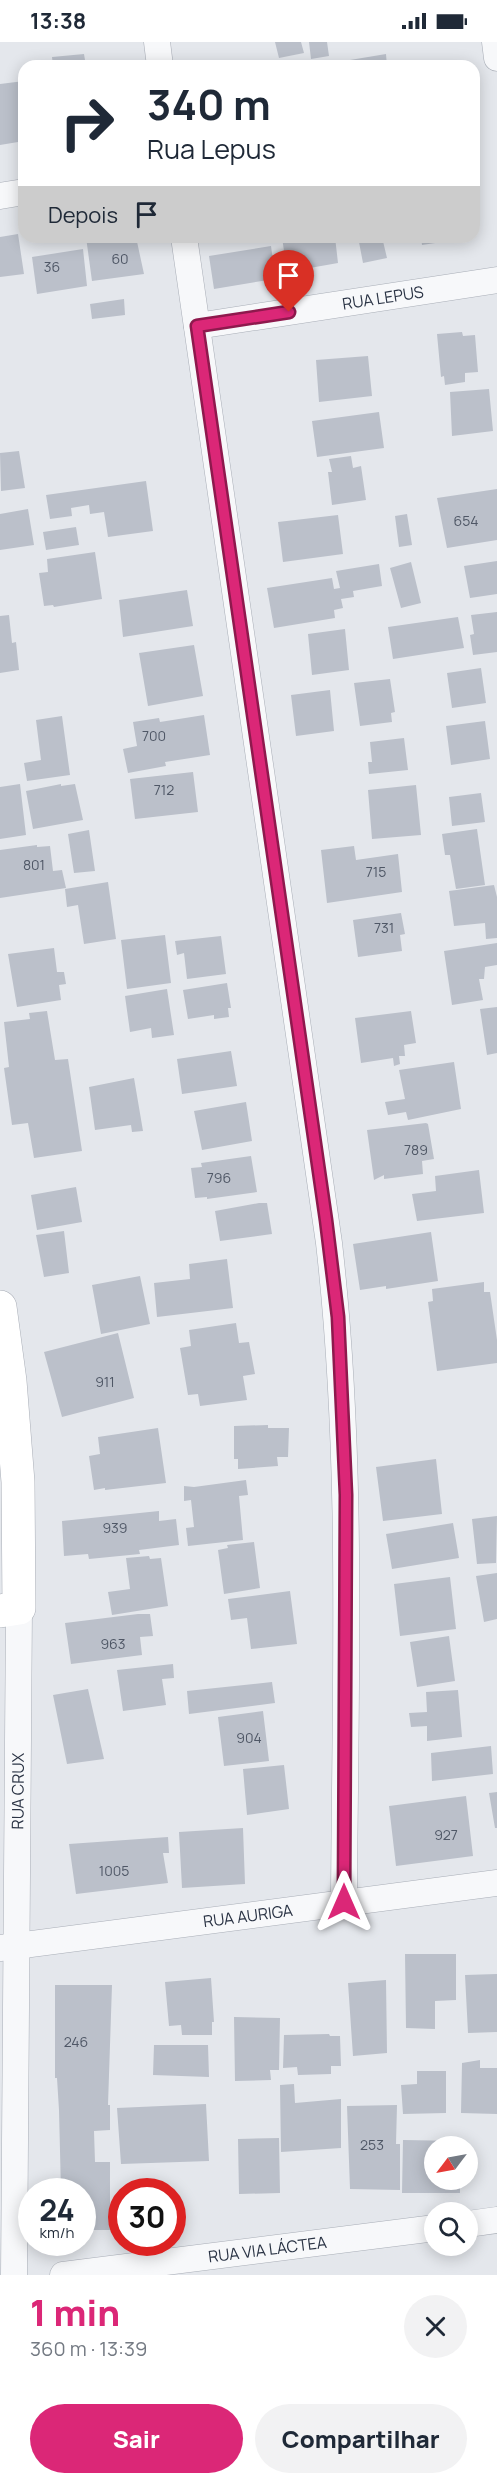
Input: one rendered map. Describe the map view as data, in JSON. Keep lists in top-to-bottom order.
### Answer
{
  "streets": {
    "street": [
      "RUA LEPUS",
      "RUA CRUX",
      "RUA AURIGA",
      "RUA VIA LÁCTEA"
    ]
  },
  "crossings": [
    ["RUA CRUX", "RUA AURIGA"]
  ],
  "house_numbers": [
    "60",
    "36",
    "654",
    "700",
    "712",
    "801",
    "715",
    "731",
    "789",
    "796",
    "911",
    "939",
    "963",
    "904",
    "927",
    "1005",
    "246",
    "253"
  ],
  "north": "bottom left",
  "page": {
    "status": "13:38",
    "turn": ["340 m", "Rua Lepus"],
    "then": "Depois",
    "speed": "24 km/h",
    "limit": "30",
    "heading": ["1 min", "360 m · 13:39"],
    "buttons": ["Sair", "Compartilhar"]
  }
}
